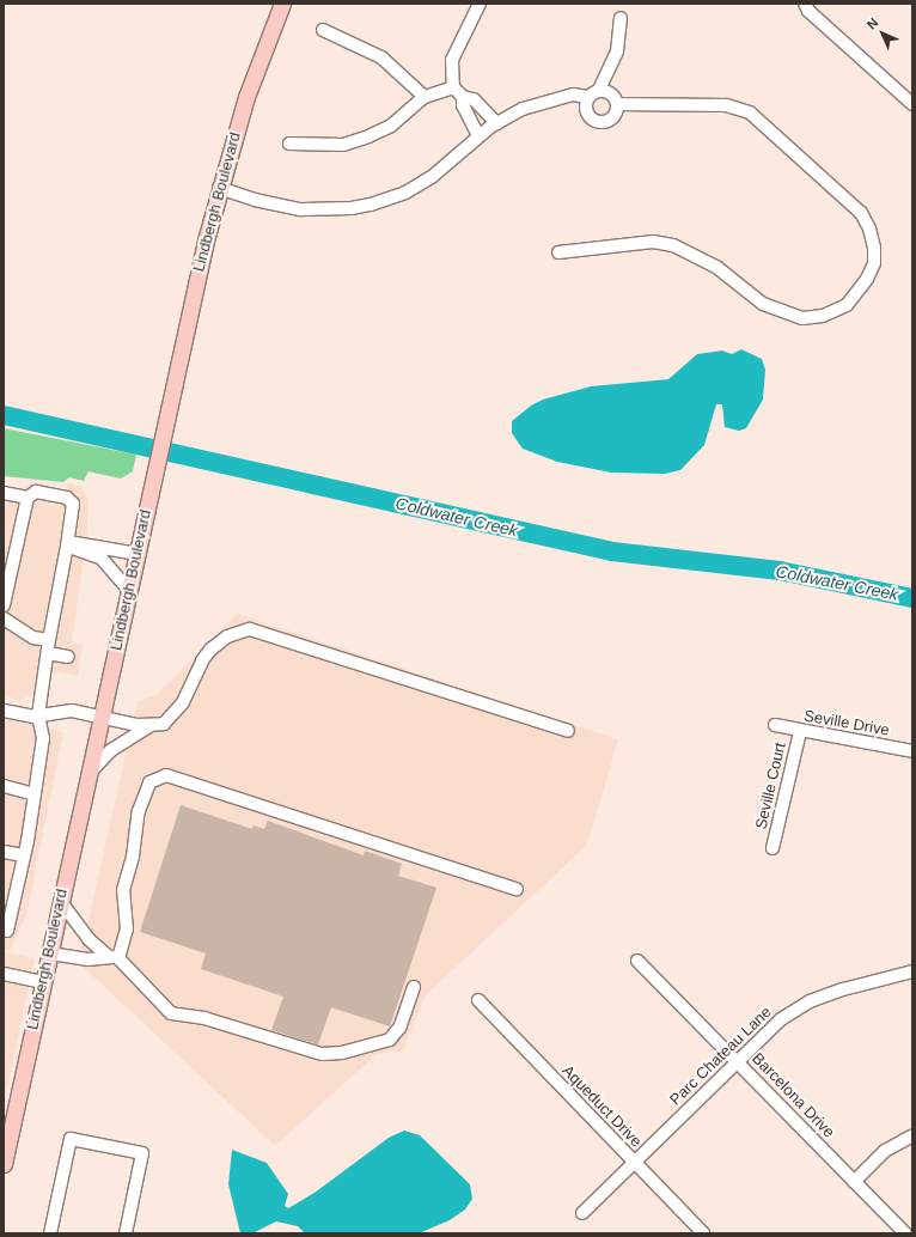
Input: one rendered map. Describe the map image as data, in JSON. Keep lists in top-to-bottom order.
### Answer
{
  "streets": {
    "main road": ["Lindbergh Boulevard"],
    "street": [
      "Seville Drive",
      "Seville Court",
      "Parc Chateau Lane",
      "Barcelona Drive",
      "Aqueduct Drive"
    ]
  },
  "crossings": [
    ["Seville Drive", "Seville Court"],
    ["Parc Chateau Lane", "Barcelona Drive"],
    ["Parc Chateau Lane", "Aqueduct Drive"]
  ],
  "water": ["Coldwater Creek"],
  "north": "top left"
}
